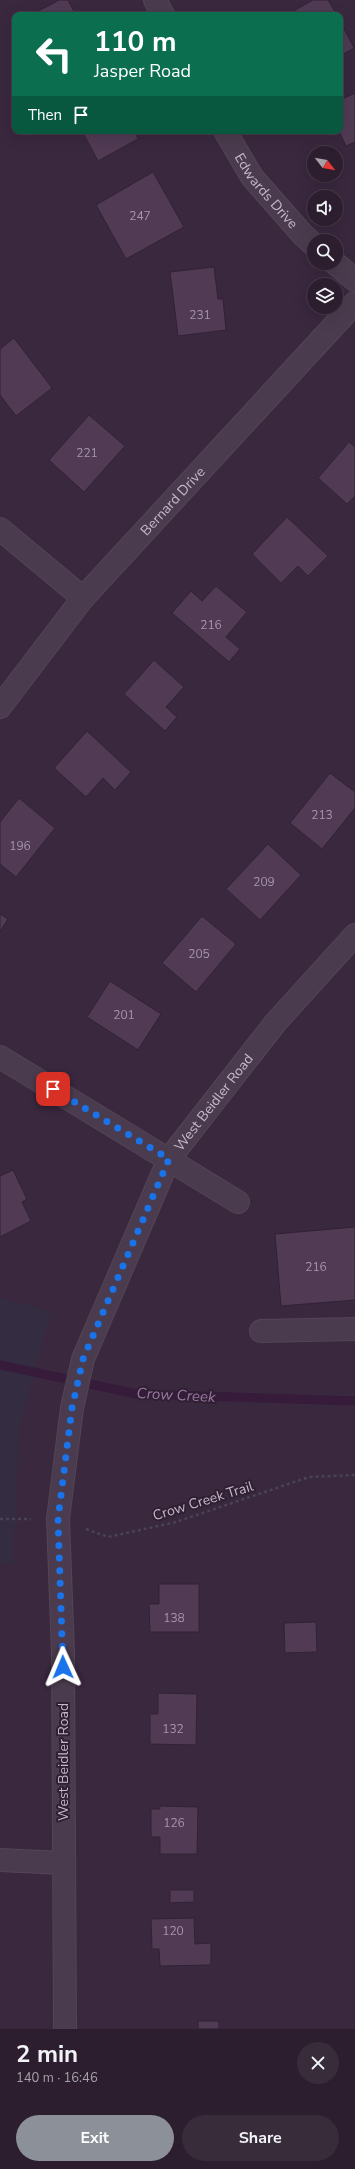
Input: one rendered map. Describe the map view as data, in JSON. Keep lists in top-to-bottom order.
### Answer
{
  "streets": {
    "street": ["Edwards Drive", "Bernard Drive", "West Beidler Road"],
    "path": ["Crow Creek Trail"]
  },
  "crossings": [
    ["West Beidler Road", "Crow Creek Trail"]
  ],
  "water": ["Crow Creek"],
  "house_numbers": [
    "247",
    "231",
    "221",
    "216",
    "213",
    "196",
    "209",
    "205",
    "201",
    "216",
    "138",
    "132",
    "126",
    "120"
  ],
  "north": "bottom right",
  "page": {
    "turn": ["110 m", "Jasper Road"],
    "then": "Then",
    "heading": ["2 min", "140 m · 16:46"],
    "buttons": ["Exit", "Share"]
  }
}
